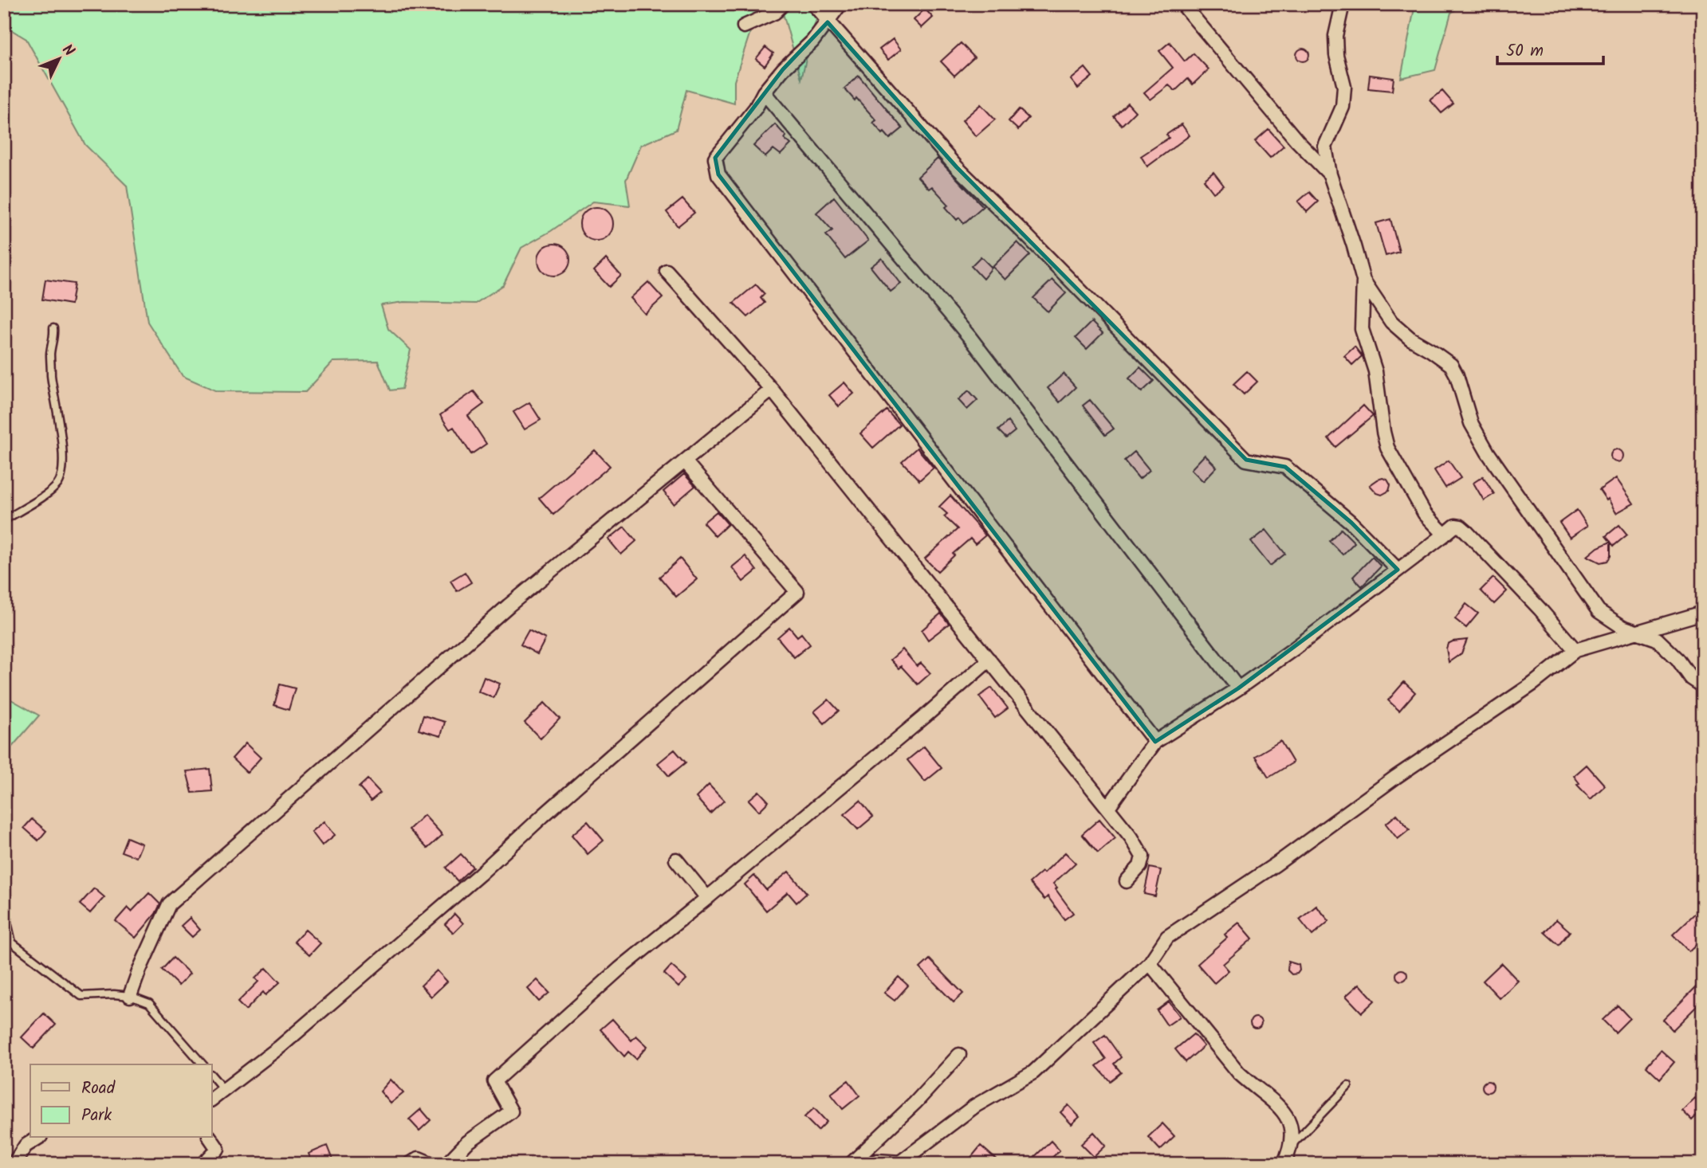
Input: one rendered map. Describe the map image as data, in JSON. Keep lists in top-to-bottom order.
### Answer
{
  "legend": ["Road", "Park"],
  "scale_bar": "50 m",
  "north": "top right"
}
